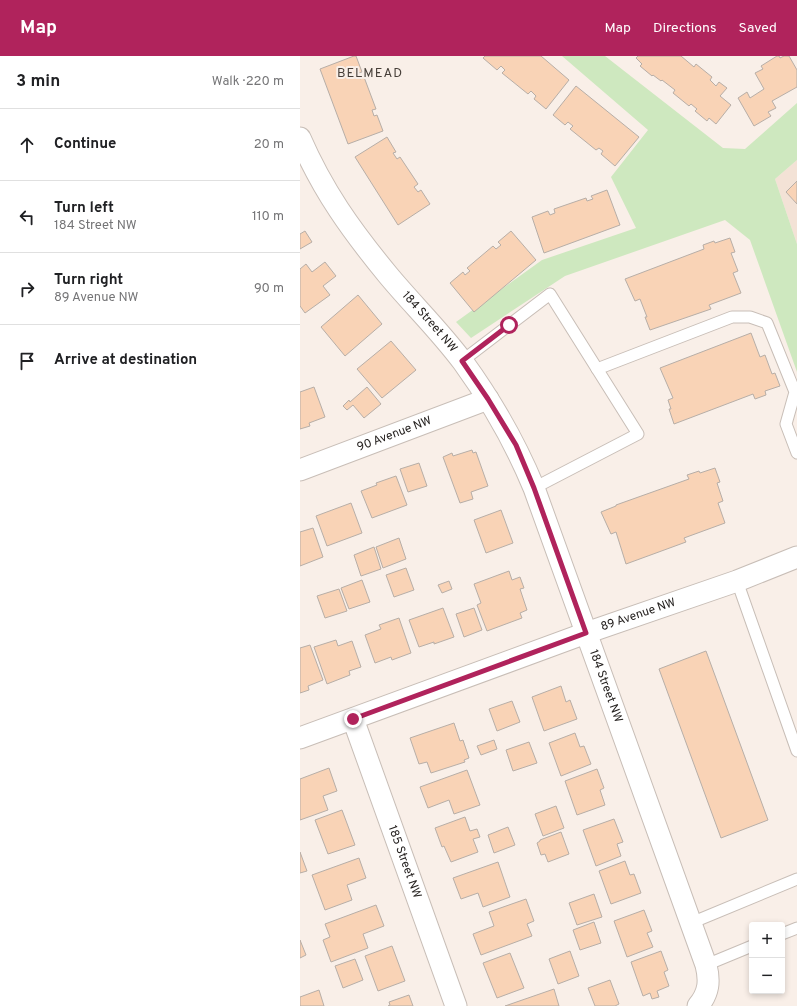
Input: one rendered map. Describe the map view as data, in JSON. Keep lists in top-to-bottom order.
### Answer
{
  "streets": {
    "street": [
      "184 Street NW",
      "90 Avenue NW",
      "89 Avenue NW",
      "185 Street NW"
    ]
  },
  "crossings": [
    ["184 Street NW", "90 Avenue NW"],
    ["184 Street NW", "89 Avenue NW"],
    ["89 Avenue NW", "185 Street NW"]
  ],
  "districts": ["BELMEAD"],
  "page": {
    "header": "Map",
    "nav": ["Map", "Directions", "Saved"],
    "heading": ["3 min", "Walk · 220 m"],
    "list": [
      ["Continue", "20 m"],
      ["Turn left", "184 Street NW", "110 m"],
      ["Turn right", "89 Avenue NW", "90 m"],
      "Arrive at destination"
    ],
    "map_buttons": ["+", "−"]
  }
}
